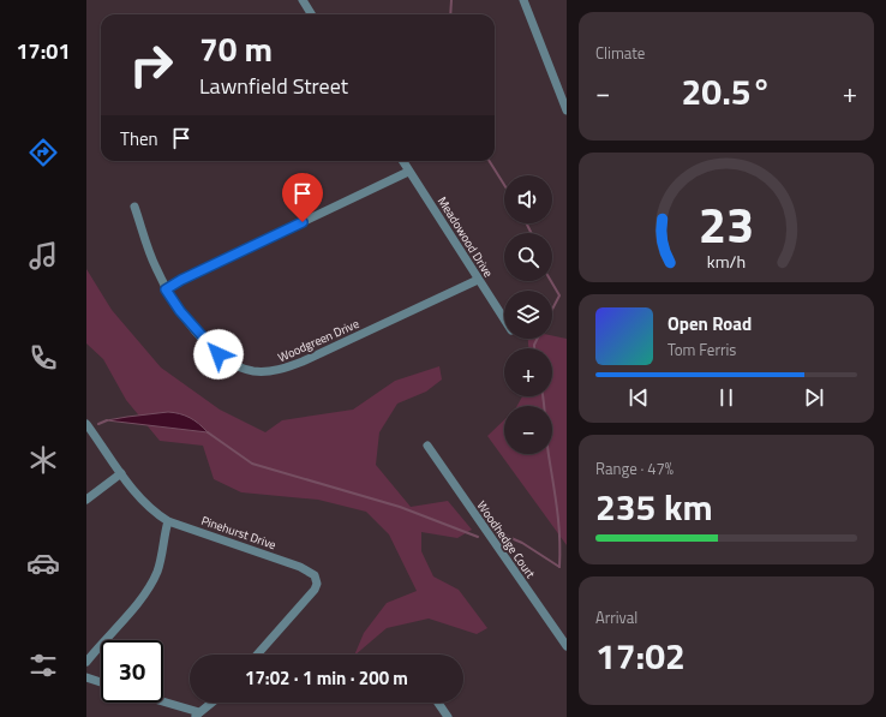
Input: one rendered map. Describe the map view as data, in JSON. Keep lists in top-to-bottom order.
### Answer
{
  "streets": {
    "street": [
      "Meadowood Drive",
      "Woodgreen Drive",
      "Pinehurst Drive",
      "Woodhedge Court"
    ]
  },
  "crossings": [
    ["Meadowood Drive", "Woodgreen Drive"]
  ],
  "page": {
    "tabs": "17:01",
    "tile": [
      "Climate",
      ["Range · 47%", "235 km"],
      ["Arrival", "17:02"]
    ],
    "turn": ["70 m", "Lawnfield Street"],
    "heat": ["−", "20.5°", "+"],
    "then": "Then",
    "map_buttons": ["+", "−"],
    "song": ["Open Road", "Tom Ferris"],
    "limit": "30",
    "trip": "17:02 · 1 min · 200 m",
    "gauge": ["23", "km/h"]
  }
}
